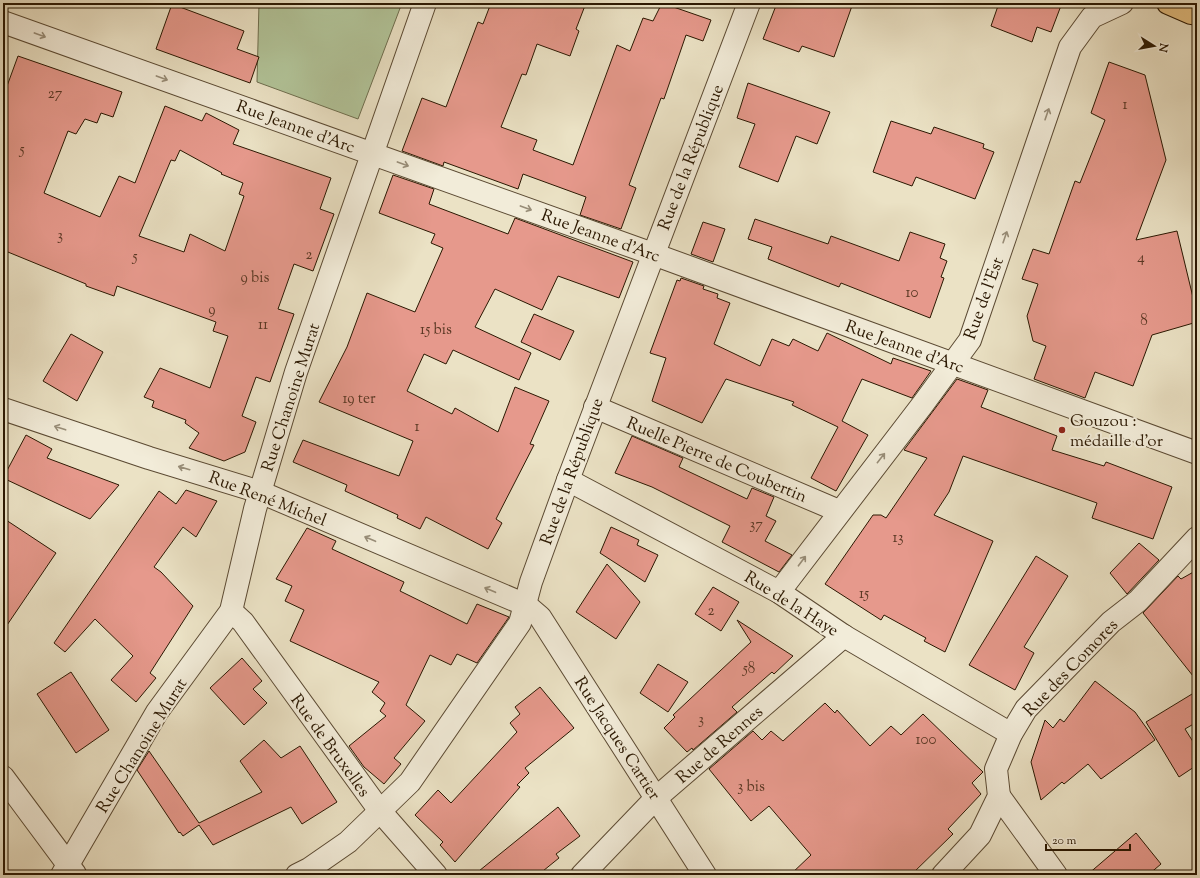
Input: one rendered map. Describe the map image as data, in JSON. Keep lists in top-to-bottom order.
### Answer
{
  "streets": {
    "street": [
      "Rue Jeanne d'Arc",
      "Rue de la République",
      "Rue de l'Est",
      "Rue Chanoine Murat",
      "Ruelle Pierre de Coubertin",
      "Rue René Michel",
      "Rue de la Haye",
      "Rue des Comores",
      "Rue Jacques Cartier",
      "Rue de Rennes",
      "Rue de Bruxelles"
    ]
  },
  "crossings": [
    ["Rue Jeanne d'Arc", "Rue de la République"],
    ["Rue Jeanne d'Arc", "Rue de l'Est"],
    ["Rue Jeanne d'Arc", "Rue Chanoine Murat"],
    ["Rue de la République", "Ruelle Pierre de Coubertin"],
    ["Rue de la République", "Rue René Michel"],
    ["Rue de la République", "Rue de la Haye"],
    ["Rue de la République", "Rue Jacques Cartier"],
    ["Rue de la République", "Rue de Bruxelles"],
    ["Rue de l'Est", "Ruelle Pierre de Coubertin"],
    ["Rue de l'Est", "Rue de la Haye"],
    ["Rue Chanoine Murat", "Rue René Michel"],
    ["Rue Chanoine Murat", "Rue de Bruxelles"],
    ["Rue René Michel", "Rue Jacques Cartier"],
    ["Rue de la Haye", "Rue des Comores"],
    ["Rue de la Haye", "Rue de Rennes"],
    ["Rue Jacques Cartier", "Rue de Rennes"]
  ],
  "one_way": ["Rue Jeanne d'Arc", "Rue de l'Est", "Rue René Michel"],
  "places": ["Gouzou : médaille d'or"],
  "house_numbers": [
    "27",
    "1",
    "5",
    "3",
    "2",
    "5",
    "4",
    "9 bis",
    "10",
    "9",
    "8",
    "11",
    "15 bis",
    "19 ter",
    "1",
    "37",
    "13",
    "15",
    "2",
    "58",
    "3",
    "100",
    "3 bis"
  ],
  "scale_bar": "20 m",
  "north": "right"
}
